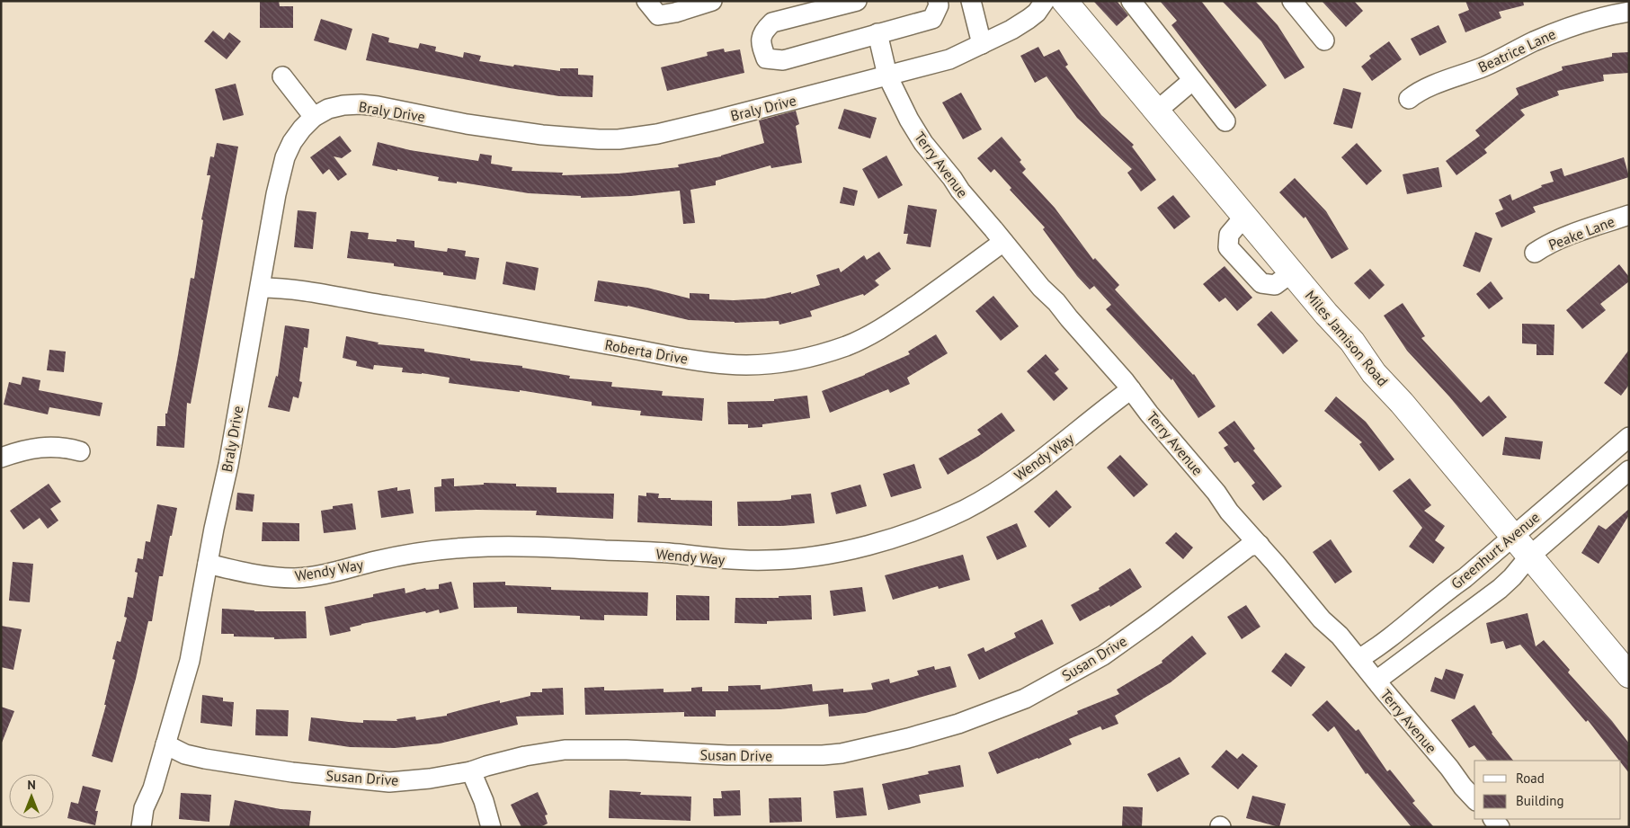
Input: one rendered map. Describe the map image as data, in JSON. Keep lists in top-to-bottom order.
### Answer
{
  "streets": {
    "main road": ["Miles Jamison Road"],
    "street": [
      "Beatrice Lane",
      "Braly Drive",
      "Terry Avenue",
      "Peake Lane",
      "Roberta Drive",
      "Wendy Way",
      "Greenhurt Avenue",
      "Susan Drive"
    ]
  },
  "crossings": [
    ["Braly Drive", "Terry Avenue"],
    ["Braly Drive", "Roberta Drive"],
    ["Braly Drive", "Wendy Way"],
    ["Braly Drive", "Susan Drive"],
    ["Terry Avenue", "Roberta Drive"],
    ["Terry Avenue", "Wendy Way"],
    ["Terry Avenue", "Greenhurt Avenue"],
    ["Terry Avenue", "Susan Drive"],
    ["Miles Jamison Road", "Greenhurt Avenue"]
  ],
  "legend": ["Road", "Building"],
  "north": "top"
}
